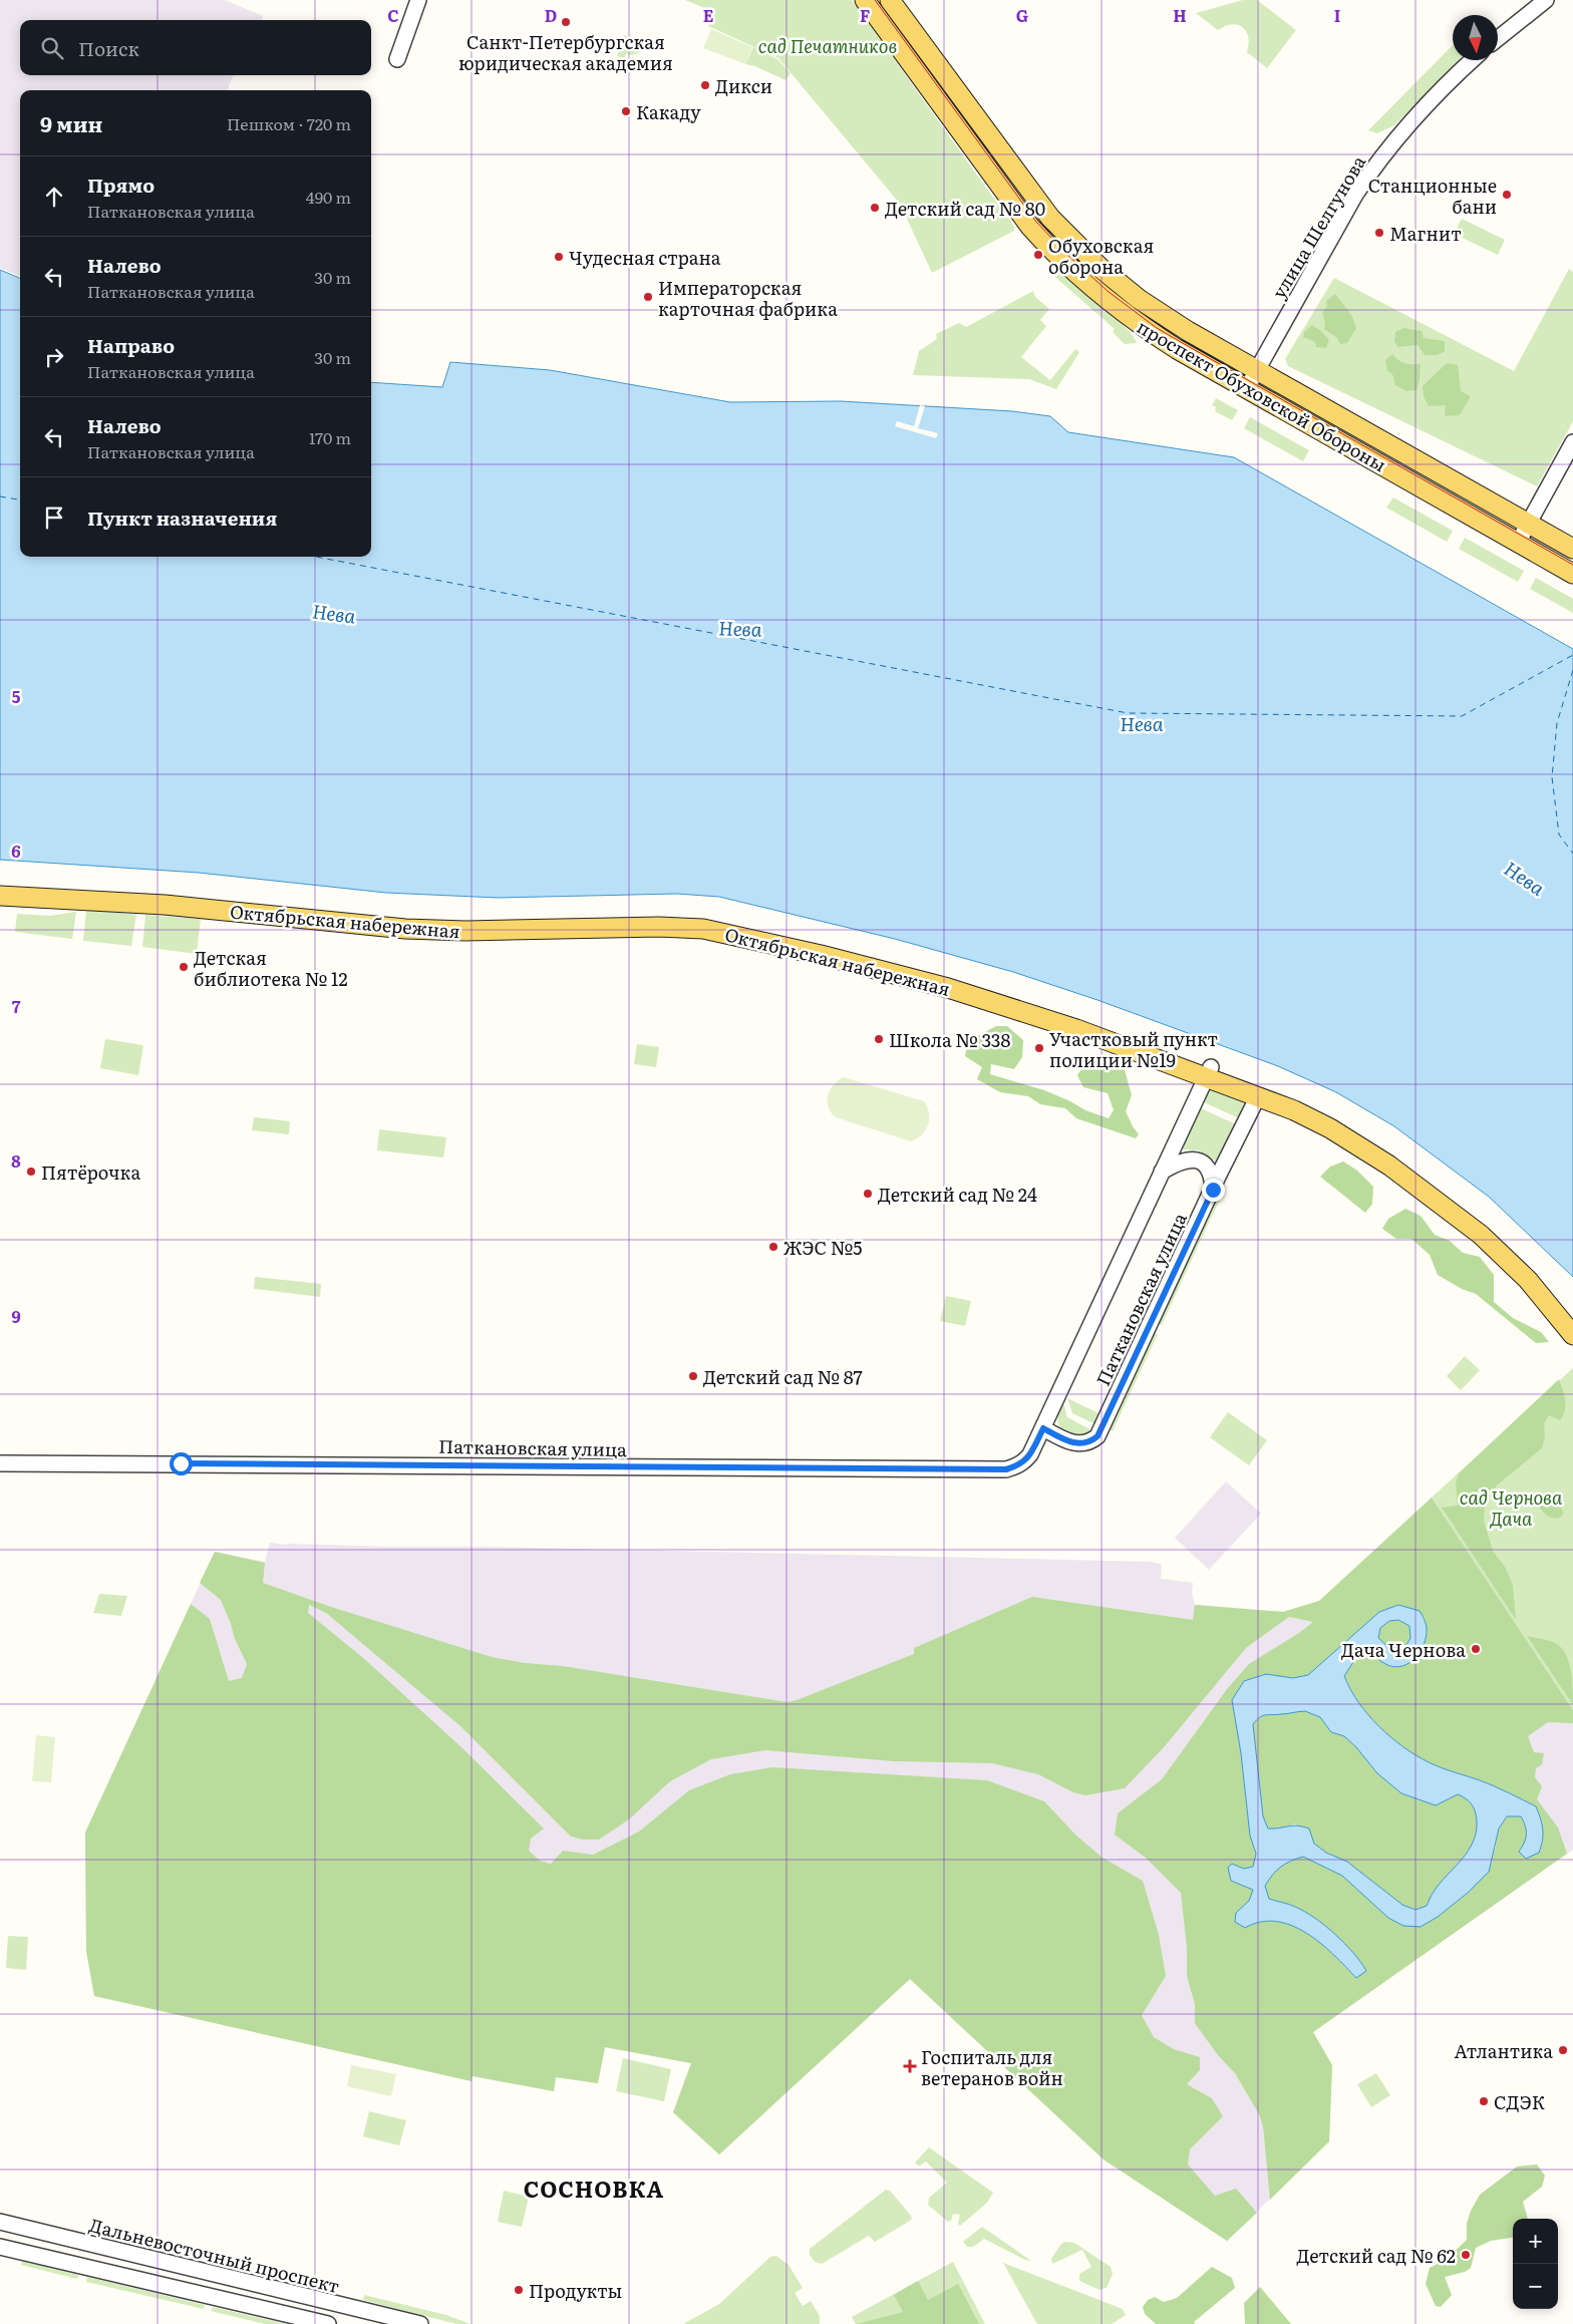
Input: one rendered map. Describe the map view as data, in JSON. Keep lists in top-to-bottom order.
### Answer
{
  "streets": {
    "main road": ["проспект Обуховской Обороны", "Октябрьская набережная"],
    "street": ["улица Шелгунова", "Паткановская улица", "Дальневосточный проспект"]
  },
  "crossings": [
    ["улица Шелгунова", "проспект Обуховской Обороны"],
    ["Октябрьская набережная", "Паткановская улица"]
  ],
  "districts": ["СОСНОВКА"],
  "water": ["Нева"],
  "parks": ["сад Печатников", "сад Чернова Дача"],
  "places": {
    "other": [
      "Санкт-Петербургская юридическая академия",
      "Дикси",
      "Какаду",
      "Станционные бани",
      "Детский сад № 80",
      "Магнит",
      "Обуховская оборона",
      "Чудесная страна",
      "Императорская карточная фабрика",
      "Детская библиотека № 12",
      "Школа № 338",
      "Участковый пункт полиции №19",
      "Пятёрочка",
      "Детский сад № 24",
      "ЖЭС №5",
      "Детский сад № 87",
      "Дача Чернова",
      "Атлантика",
      "СДЭК",
      "Детский сад № 62",
      "Продукты"
    ],
    "health": ["Госпиталь для ветеранов войн"]
  },
  "north": "bottom",
  "page": {
    "search": "Поиск",
    "heading": ["9 мин", "Пешком · 720 m"],
    "list": [
      ["Прямо", "Паткановская улица", "490 m"],
      ["Налево", "Паткановская улица", "30 m"],
      ["Направо", "Паткановская улица", "30 m"],
      ["Налево", "Паткановская улица", "170 m"],
      "Пункт назначения"
    ],
    "map_buttons": ["+", "−"]
  },
  "grid": {
    "columns": [
      "C",
      "D",
      "E",
      "F",
      "G",
      "H",
      "I"
    ],
    "rows": [
      "5",
      "6",
      "7",
      "8",
      "9"
    ]
  }
}
